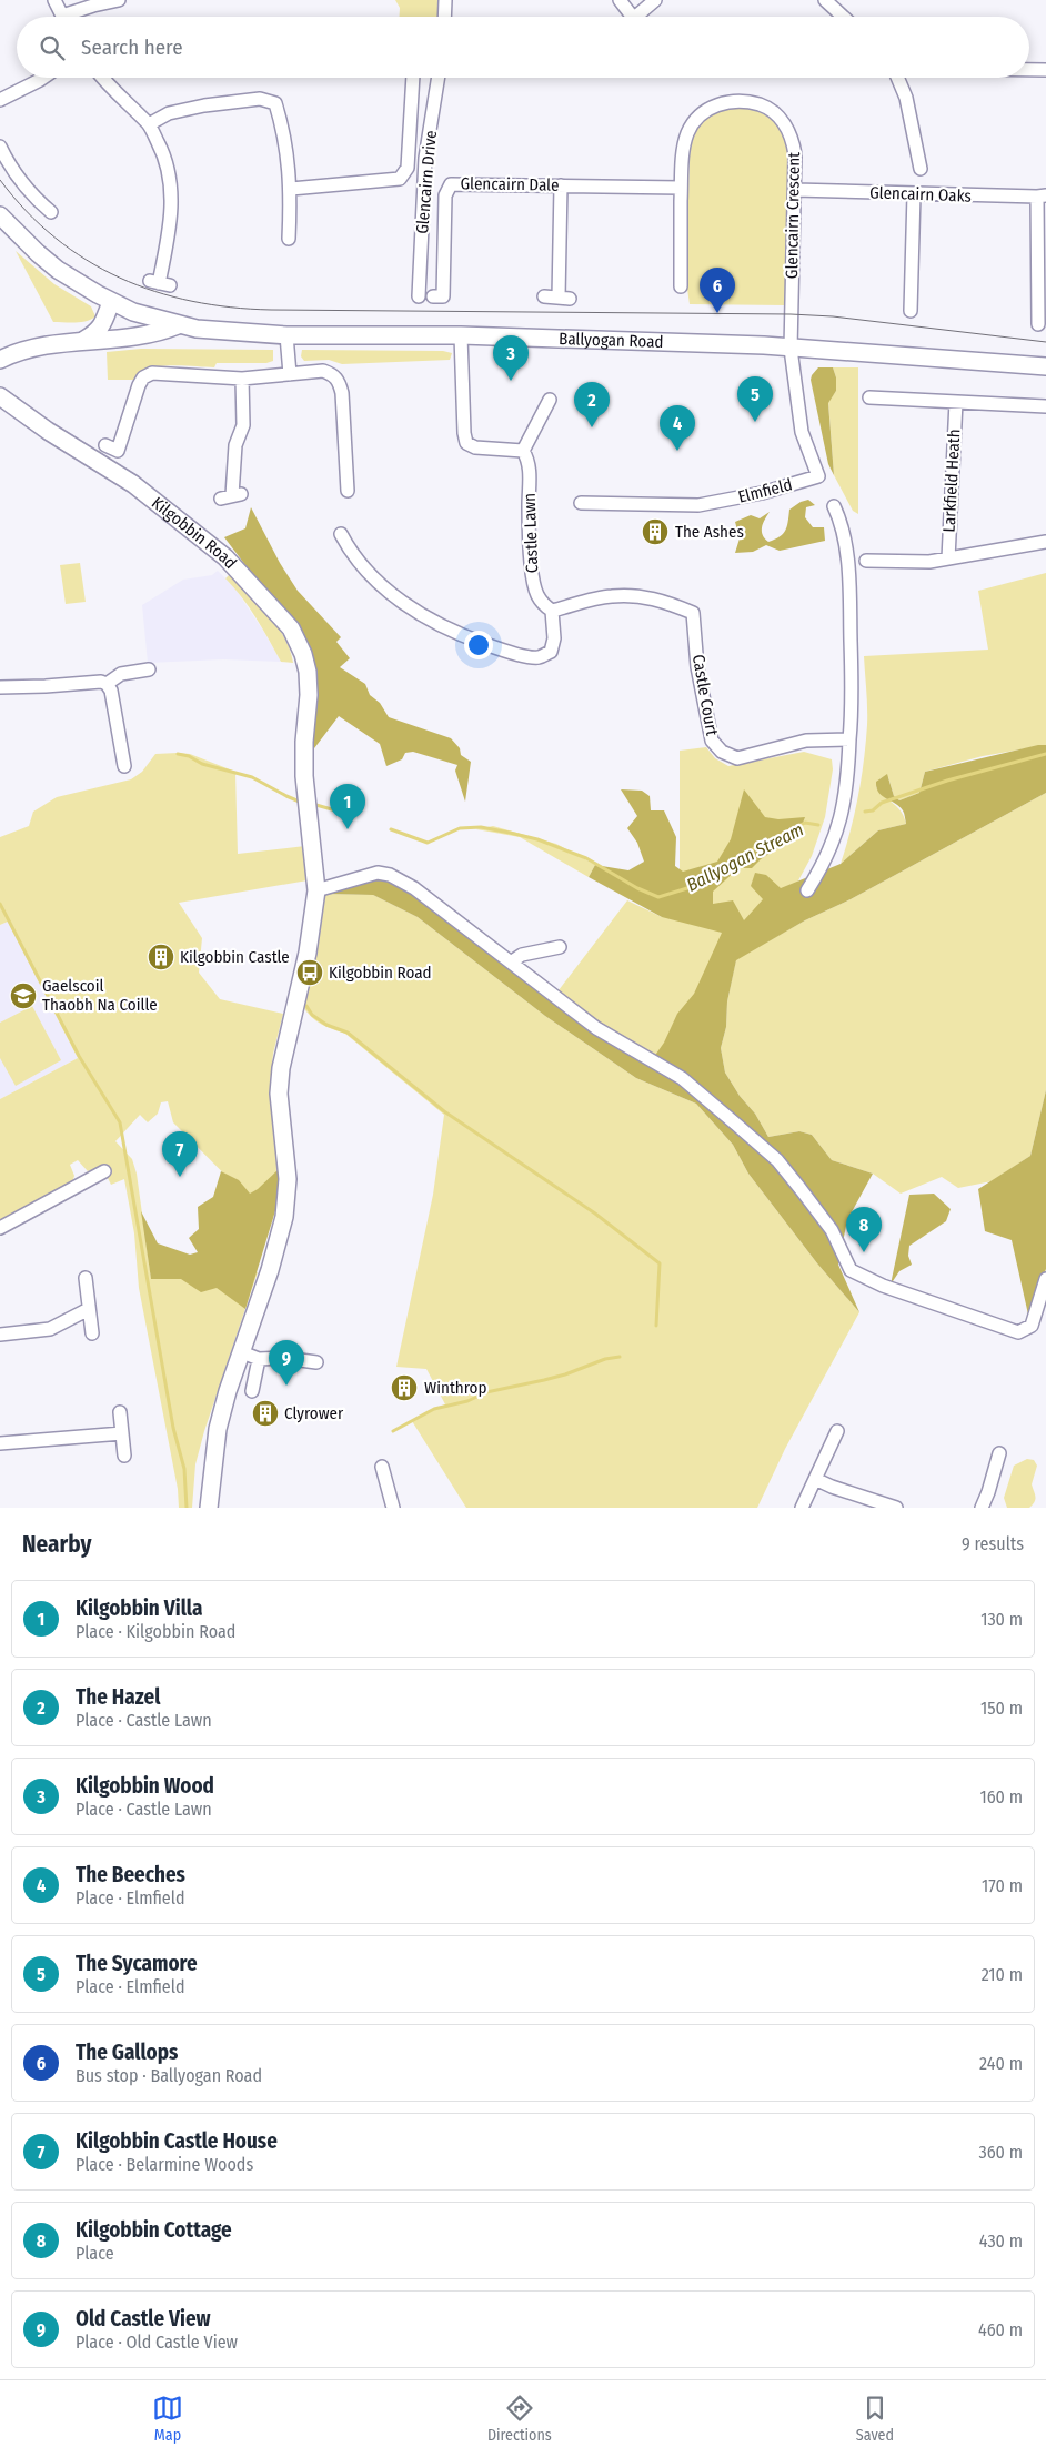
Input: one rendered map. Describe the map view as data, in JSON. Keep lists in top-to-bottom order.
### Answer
{
  "streets": {
    "street": [
      "Glencairn Drive",
      "Glencairn Dale",
      "Glencairn Oaks",
      "Glencairn Crescent",
      "Ballyogan Road",
      "Larkfield Heath",
      "Elmfield",
      "Kilgobbin Road",
      "Castle Lawn",
      "Castle Court"
    ]
  },
  "crossings": [
    ["Glencairn Dale", "Glencairn Crescent"],
    ["Glencairn Oaks", "Glencairn Crescent"],
    ["Glencairn Crescent", "Ballyogan Road"],
    ["Glencairn Crescent", "Elmfield"],
    ["Ballyogan Road", "Elmfield"],
    ["Castle Lawn", "Castle Court"]
  ],
  "water": ["Ballyogan Stream"],
  "places": {
    "building": [
      "The Ashes",
      "Kilgobbin Castle",
      "Winthrop",
      "Clyrower"
    ],
    "bus stop": ["Kilgobbin Road"],
    "school or university": ["Gaelscoil Thaobh Na Coille"]
  },
  "page": {
    "search": "Search here",
    "pins": [
      "6",
      "3",
      "5",
      "2",
      "4",
      "1",
      "7",
      "8",
      "9"
    ],
    "heading": ["Nearby", "9 results"],
    "list": [
      {
        "mark": "1",
        "name": "Kilgobbin Villa",
        "note": "Place · Kilgobbin Road",
        "value": "130 m"
      },
      {
        "mark": "2",
        "name": "The Hazel",
        "note": "Place · Castle Lawn",
        "value": "150 m"
      },
      {
        "mark": "3",
        "name": "Kilgobbin Wood",
        "note": "Place · Castle Lawn",
        "value": "160 m"
      },
      {
        "mark": "4",
        "name": "The Beeches",
        "note": "Place · Elmfield",
        "value": "170 m"
      },
      {
        "mark": "5",
        "name": "The Sycamore",
        "note": "Place · Elmfield",
        "value": "210 m"
      },
      {
        "mark": "6",
        "name": "The Gallops",
        "note": "Bus stop · Ballyogan Road",
        "value": "240 m"
      },
      {
        "mark": "7",
        "name": "Kilgobbin Castle House",
        "note": "Place · Belarmine Woods",
        "value": "360 m"
      },
      {
        "mark": "8",
        "name": "Kilgobbin Cottage",
        "note": "Place",
        "value": "430 m"
      },
      {
        "mark": "9",
        "name": "Old Castle View",
        "note": "Place · Old Castle View",
        "value": "460 m"
      }
    ],
    "nav": ["Map", "Directions", "Saved"]
  }
}
